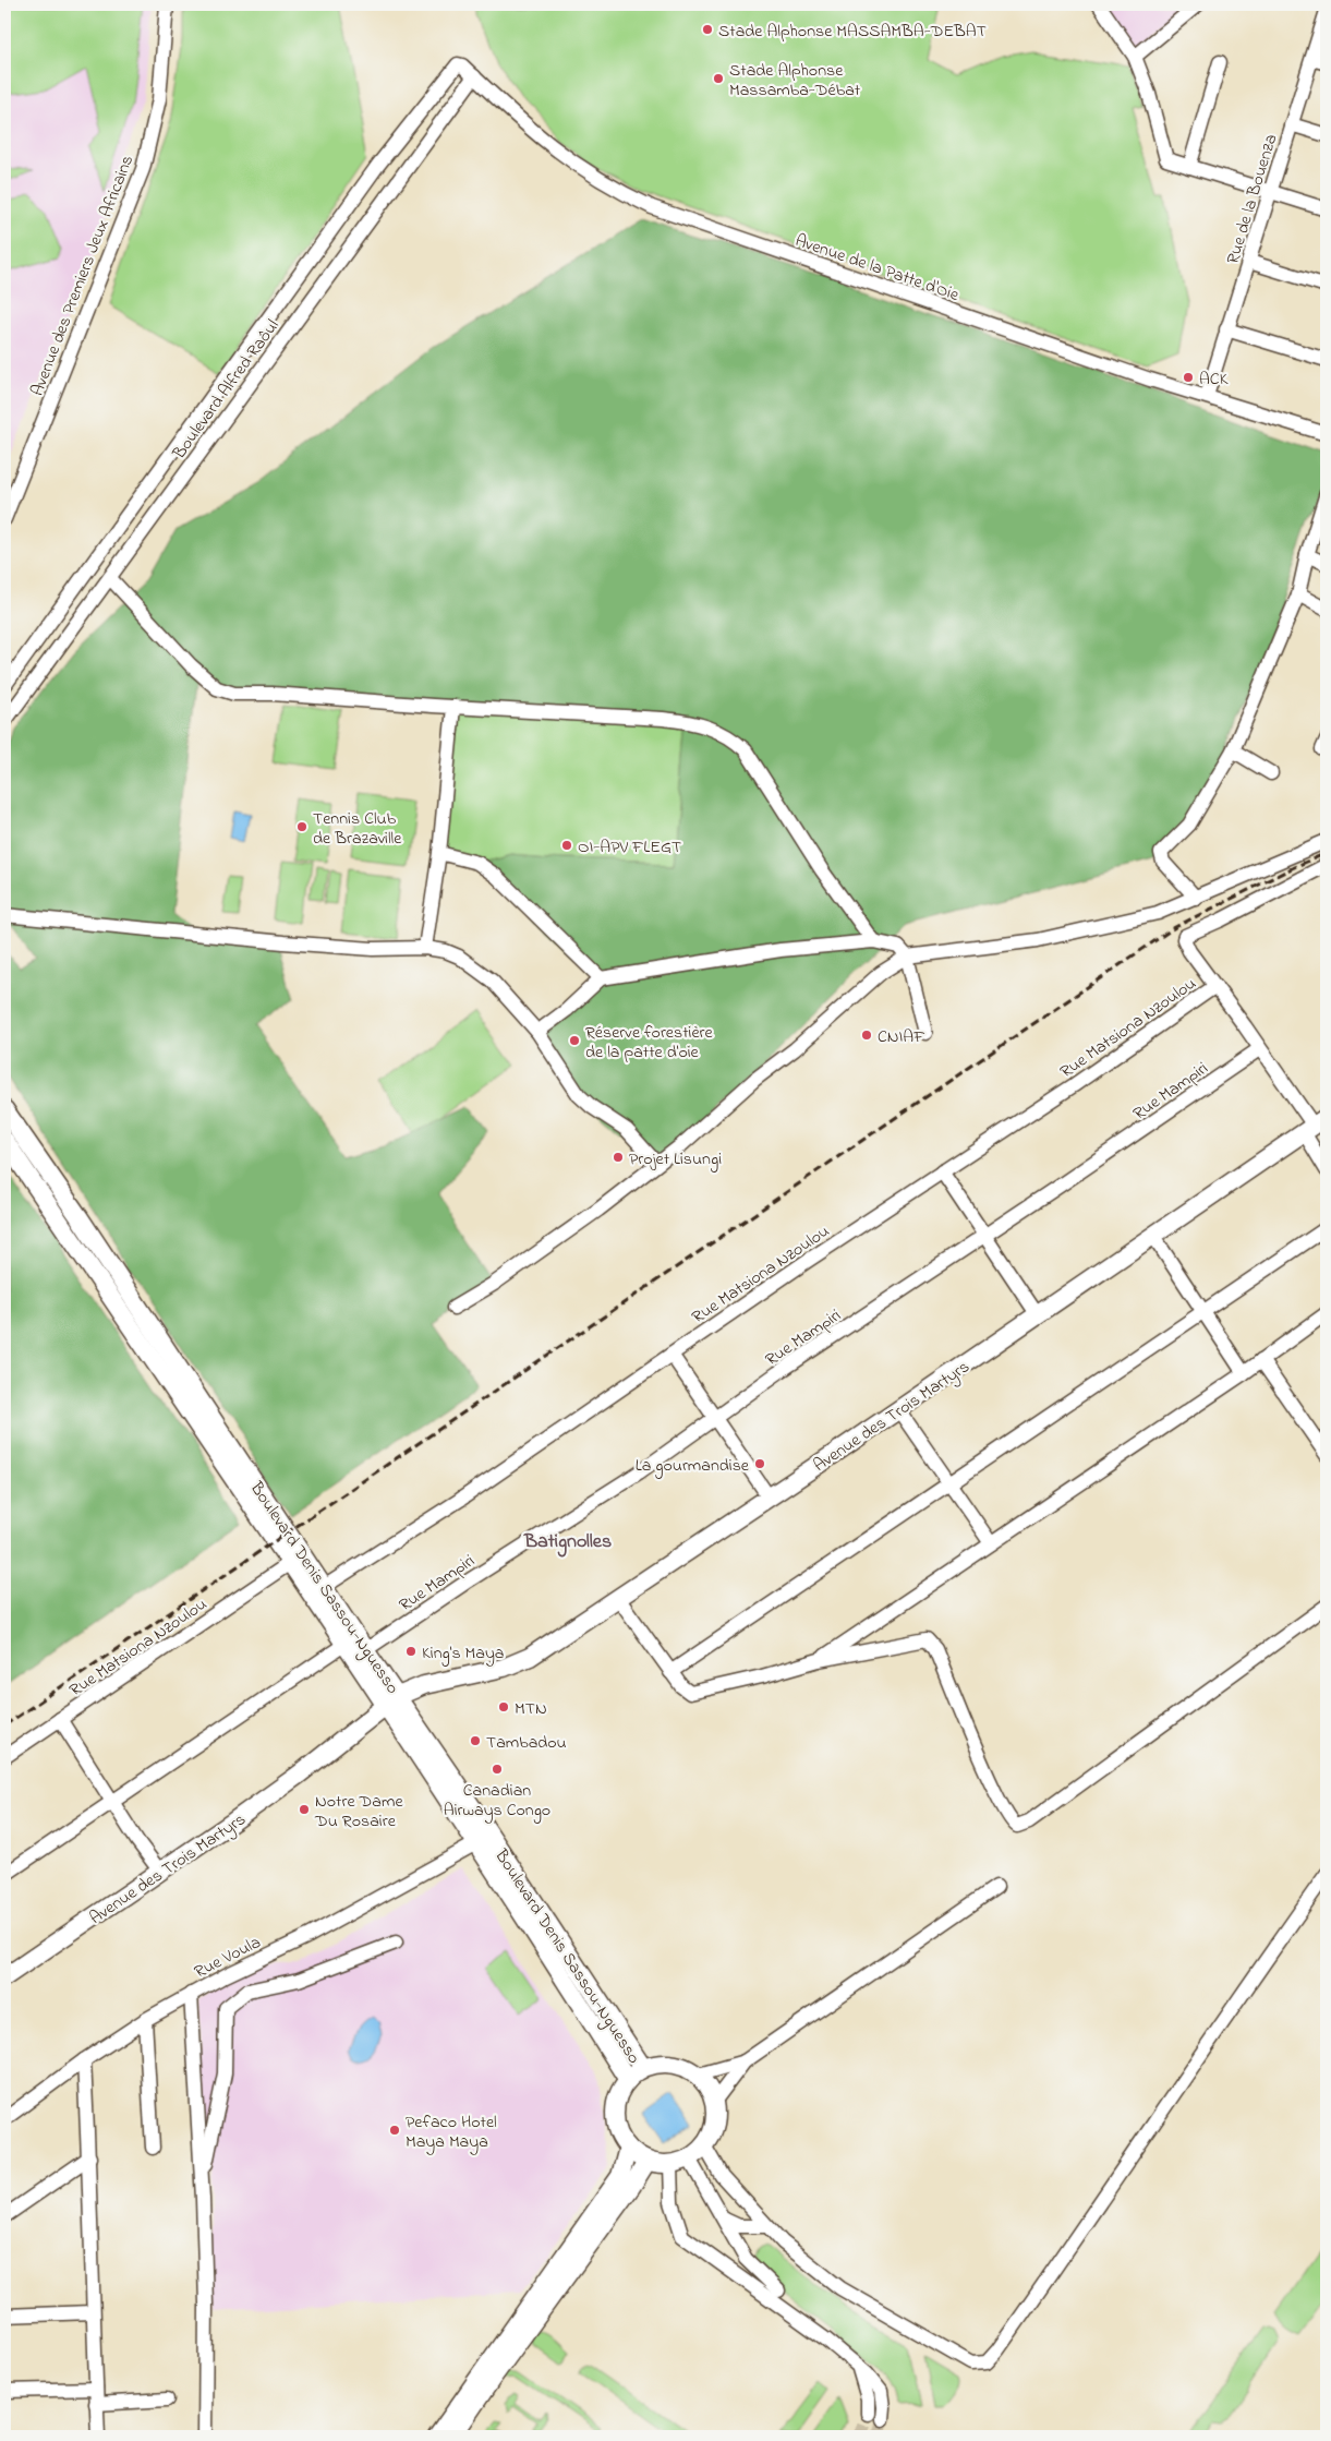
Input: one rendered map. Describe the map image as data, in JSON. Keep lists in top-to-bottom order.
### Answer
{
  "streets": {
    "main road": ["Avenue des Trois Martyrs", "Boulevard Denis Sassou-Nguesso"],
    "street": [
      "Rue de la Bouenza",
      "Avenue de la Patte d'Oie",
      "Avenue des Premiers Jeux Africains",
      "Boulevard Alfred Raôul",
      "Rue Matsiona Nzoulou",
      "Rue Mampiri",
      "Rue Voula"
    ]
  },
  "crossings": [
    ["Rue de la Bouenza", "Avenue de la Patte d'Oie"],
    ["Avenue de la Patte d'Oie", "Boulevard Alfred Raôul"],
    ["Rue Matsiona Nzoulou", "Boulevard Denis Sassou-Nguesso"],
    ["Rue Mampiri", "Boulevard Denis Sassou-Nguesso"],
    ["Avenue des Trois Martyrs", "Boulevard Denis Sassou-Nguesso"],
    ["Boulevard Denis Sassou-Nguesso", "Rue Voula"]
  ],
  "districts": ["Batignolles"],
  "places": [
    "Stade Alphonse MASSAMBA-DEBAT",
    "Stade Alphonse Massamba-Débat",
    "ACK",
    "Tennis Club de Brazaville",
    "OI-APV FLEGT",
    "CNIAF",
    "Réserve forestière de la patte d'oie",
    "Projet Lisungi",
    "La gourmandise",
    "King's Maya",
    "MTN",
    "Tambadou",
    "Canadian Airways Congo",
    "Notre Dame Du Rosaire",
    "Pefaco Hotel Maya Maya"
  ]
}
